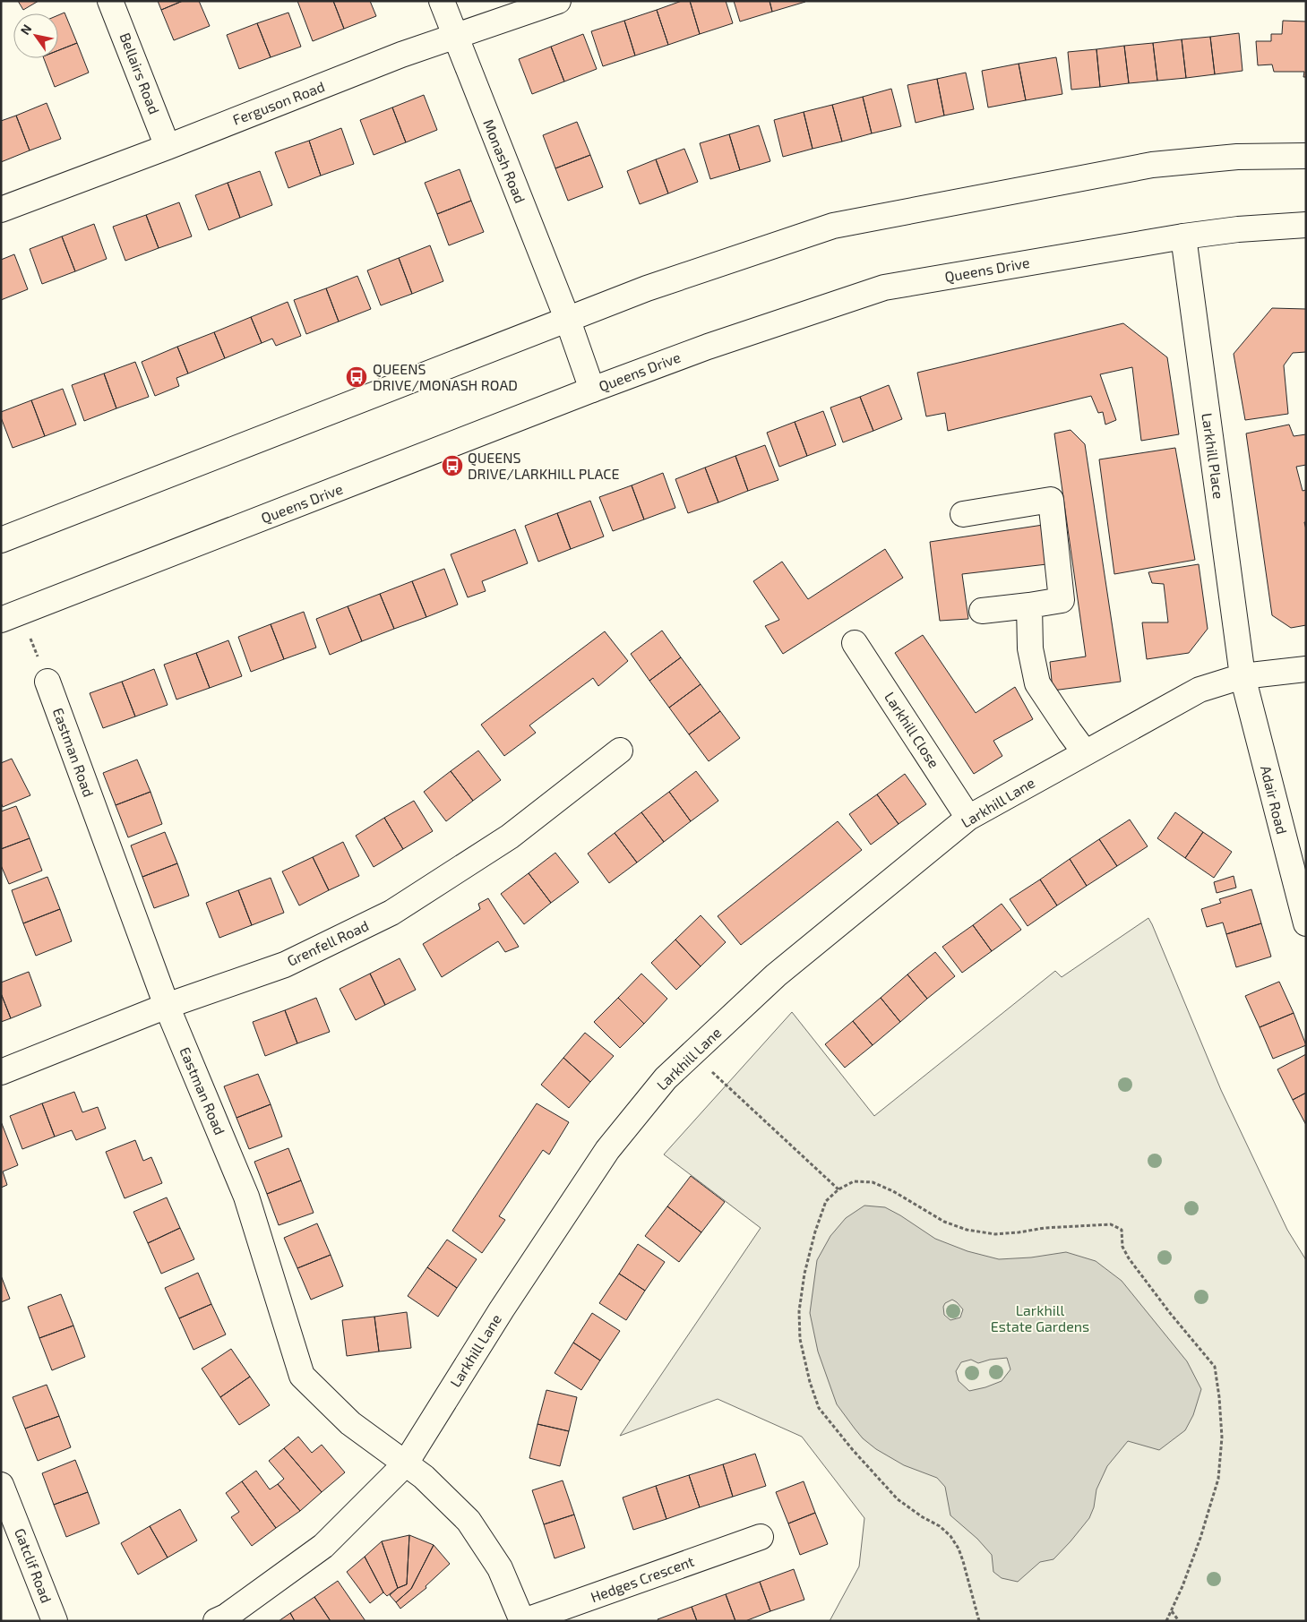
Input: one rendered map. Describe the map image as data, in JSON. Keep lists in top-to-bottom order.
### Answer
{
  "streets": {
    "main road": [
      "Bellairs Road",
      "Ferguson Road",
      "Monash Road",
      "Queens Drive",
      "Larkhill Place",
      "Larkhill Close",
      "Eastman Road",
      "Adair Road",
      "Larkhill Lane",
      "Grenfell Road",
      "Gatclif Road",
      "Hedges Crescent"
    ]
  },
  "crossings": [
    ["Bellairs Road", "Ferguson Road"],
    ["Ferguson Road", "Monash Road"],
    ["Monash Road", "Queens Drive"],
    ["Queens Drive", "Larkhill Place"],
    ["Larkhill Place", "Adair Road"],
    ["Larkhill Place", "Larkhill Lane"],
    ["Larkhill Close", "Larkhill Lane"],
    ["Eastman Road", "Larkhill Lane"],
    ["Eastman Road", "Grenfell Road"],
    ["Eastman Road", "Hedges Crescent"],
    ["Adair Road", "Larkhill Lane"]
  ],
  "parks": ["Larkhill Estate Gardens"],
  "places": {
    "bus stop": ["QUEENS DRIVE/MONASH ROAD", "QUEENS DRIVE/LARKHILL PLACE"]
  },
  "north": "top left"
}
